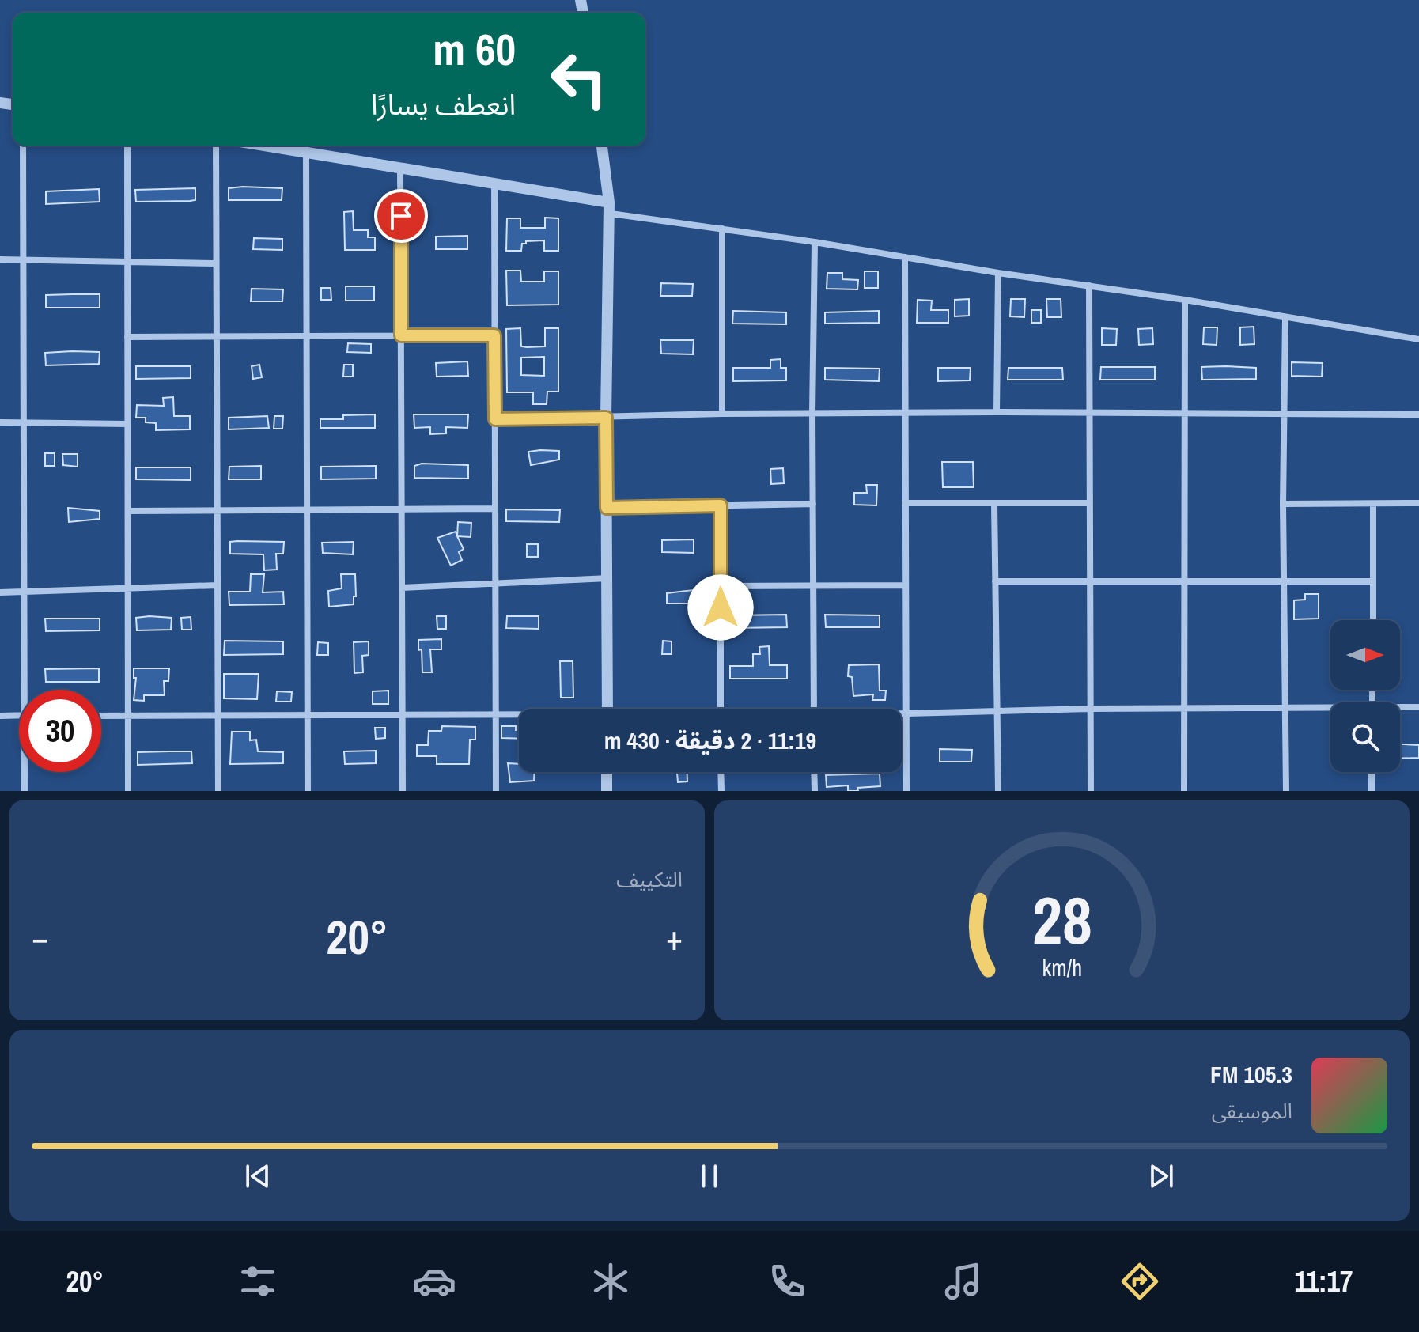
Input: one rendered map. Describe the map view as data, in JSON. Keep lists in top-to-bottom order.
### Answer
{
  "north": "right",
  "page": {
    "turn": ["60 m", "انعطف يسارًا"],
    "limit": "30",
    "trip": "11:19 · 2 دقيقة · 430 m",
    "tile": "التكييف",
    "heat": ["−", "20°", "+"],
    "song": ["105.3 FM", "الموسيقى"],
    "tabs": ["11:17", "20°"],
    "gauge": ["28", "km/h"]
  }
}
